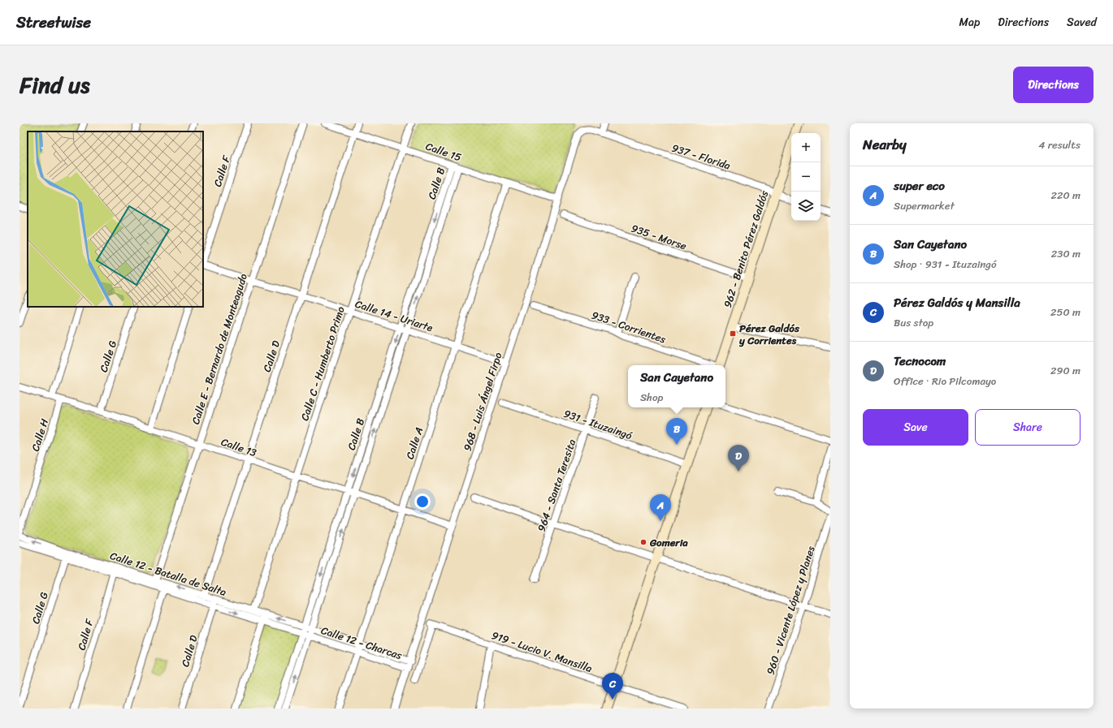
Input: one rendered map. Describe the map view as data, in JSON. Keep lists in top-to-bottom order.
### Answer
{
  "streets": {
    "main road": ["962 - Benito Pérez Galdós"],
    "street": [
      "Calle 15",
      "937 - Florida",
      "Calle F",
      "Calle B",
      "935 - Morse",
      "Calle 14 - Uriarte",
      "933 - Corrientes",
      "Calle E - Bernardo de Monteagudo",
      "Calle G",
      "Calle D",
      "Calle C - Humberto Primo",
      "968 - Luis Ángel Firpo",
      "931 - Ituzaingó",
      "Calle H",
      "Calle A",
      "Calle 13",
      "964 - Santa Teresita",
      "Calle 12 - Batalla de Salta",
      "960 - Vicente López y Planes",
      "Calle 12 - Charcas",
      "919 - Lucio V. Mansilla"
    ]
  },
  "crossings": [
    ["Calle 15", "Calle B"],
    ["Calle 15", "Calle D"],
    ["Calle 15", "Calle C - Humberto Primo"],
    ["Calle 15", "968 - Luis Ángel Firpo"],
    ["Calle 15", "Calle A"],
    ["937 - Florida", "962 - Benito Pérez Galdós"],
    ["937 - Florida", "968 - Luis Ángel Firpo"],
    ["Calle F", "Calle 12 - Batalla de Salta"],
    ["Calle B", "Calle 14 - Uriarte"],
    ["Calle B", "Calle 13"],
    ["Calle B", "Calle 12 - Batalla de Salta"],
    ["Calle B", "Calle 12 - Charcas"],
    ["935 - Morse", "962 - Benito Pérez Galdós"],
    ["Calle 14 - Uriarte", "Calle E - Bernardo de Monteagudo"],
    ["Calle 14 - Uriarte", "Calle D"],
    ["Calle 14 - Uriarte", "Calle C - Humberto Primo"],
    ["Calle 14 - Uriarte", "968 - Luis Ángel Firpo"],
    ["Calle 14 - Uriarte", "Calle A"],
    ["Calle E - Bernardo de Monteagudo", "Calle 13"],
    ["Calle E - Bernardo de Monteagudo", "Calle 12 - Batalla de Salta"],
    ["Calle G", "Calle 13"],
    ["Calle G", "Calle 12 - Batalla de Salta"],
    ["Calle D", "Calle 13"],
    ["Calle D", "Calle 12 - Batalla de Salta"],
    ["Calle C - Humberto Primo", "Calle 13"],
    ["Calle C - Humberto Primo", "Calle 12 - Batalla de Salta"],
    ["968 - Luis Ángel Firpo", "Calle 13"],
    ["968 - Luis Ángel Firpo", "Calle 12 - Charcas"],
    ["931 - Ituzaingó", "964 - Santa Teresita"],
    ["Calle H", "Calle 13"],
    ["Calle A", "Calle 13"],
    ["Calle A", "Calle 12 - Charcas"],
    ["Calle 12 - Batalla de Salta", "Calle 12 - Charcas"]
  ],
  "places": {
    "transit": ["Pérez Galdós y Corrientes"],
    "other": ["Gomeria"]
  },
  "page": {
    "header": "Streetwise",
    "nav": ["Map", "Directions", "Saved"],
    "title": "Find us",
    "buttons": [
      "Directions",
      ["Save", "Share"]
    ],
    "heading": ["Nearby", "4 results"],
    "map_buttons": ["+", "−"],
    "list": [
      {
        "mark": "A",
        "name": "super eco",
        "note": "Supermarket",
        "value": "220 m"
      },
      {
        "mark": "B",
        "name": "San Cayetano",
        "note": "Shop · 931 - Ituzaingó",
        "value": "230 m"
      },
      {
        "mark": "C",
        "name": "Pérez Galdós y Mansilla",
        "note": "Bus stop",
        "value": "250 m"
      },
      {
        "mark": "D",
        "name": "Tecnocom",
        "note": "Office · Rio Pilcomayo",
        "value": "290 m"
      }
    ],
    "popup": ["San Cayetano", "Shop"],
    "pins": [
      "B",
      "D",
      "A",
      "C"
    ]
  }
}
